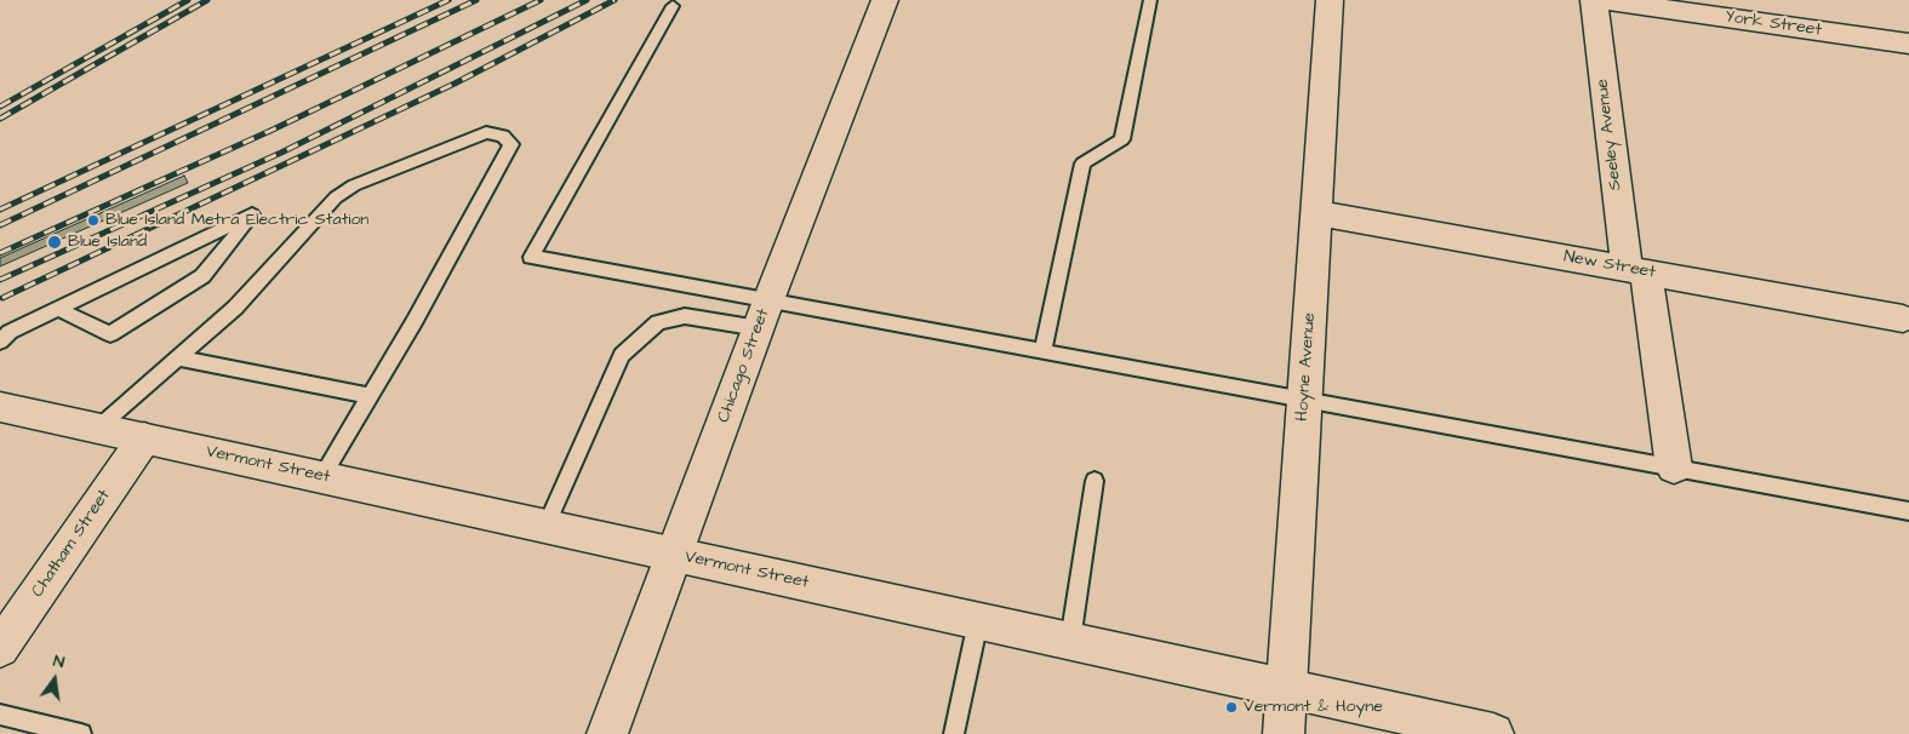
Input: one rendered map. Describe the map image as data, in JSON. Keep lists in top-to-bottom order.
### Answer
{
  "streets": {
    "street": [
      "York Street",
      "Seeley Avenue",
      "New Street",
      "Chicago Street",
      "Hoyne Avenue",
      "Vermont Street",
      "Chatham Street"
    ]
  },
  "crossings": [
    ["Seeley Avenue", "New Street"],
    ["New Street", "Hoyne Avenue"],
    ["Chicago Street", "Vermont Street"],
    ["Hoyne Avenue", "Vermont Street"],
    ["Vermont Street", "Chatham Street"]
  ],
  "places": ["Blue Island Metra Electric Station", "Blue Island", "Vermont & Hoyne"],
  "north": "top"
}
